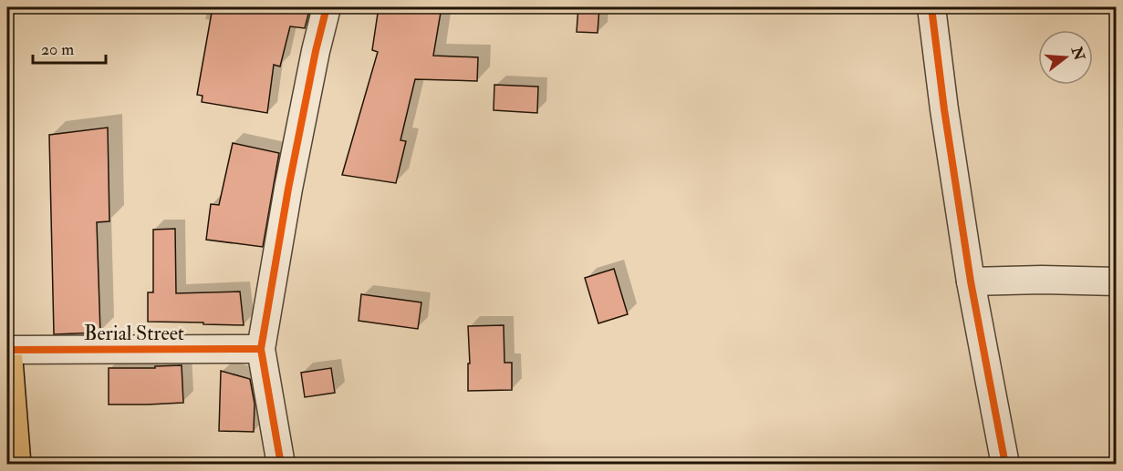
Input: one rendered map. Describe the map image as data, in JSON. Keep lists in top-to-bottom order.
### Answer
{
  "streets": {
    "street": ["Berial Street"]
  },
  "scale_bar": "20 m",
  "north": "right"
}
